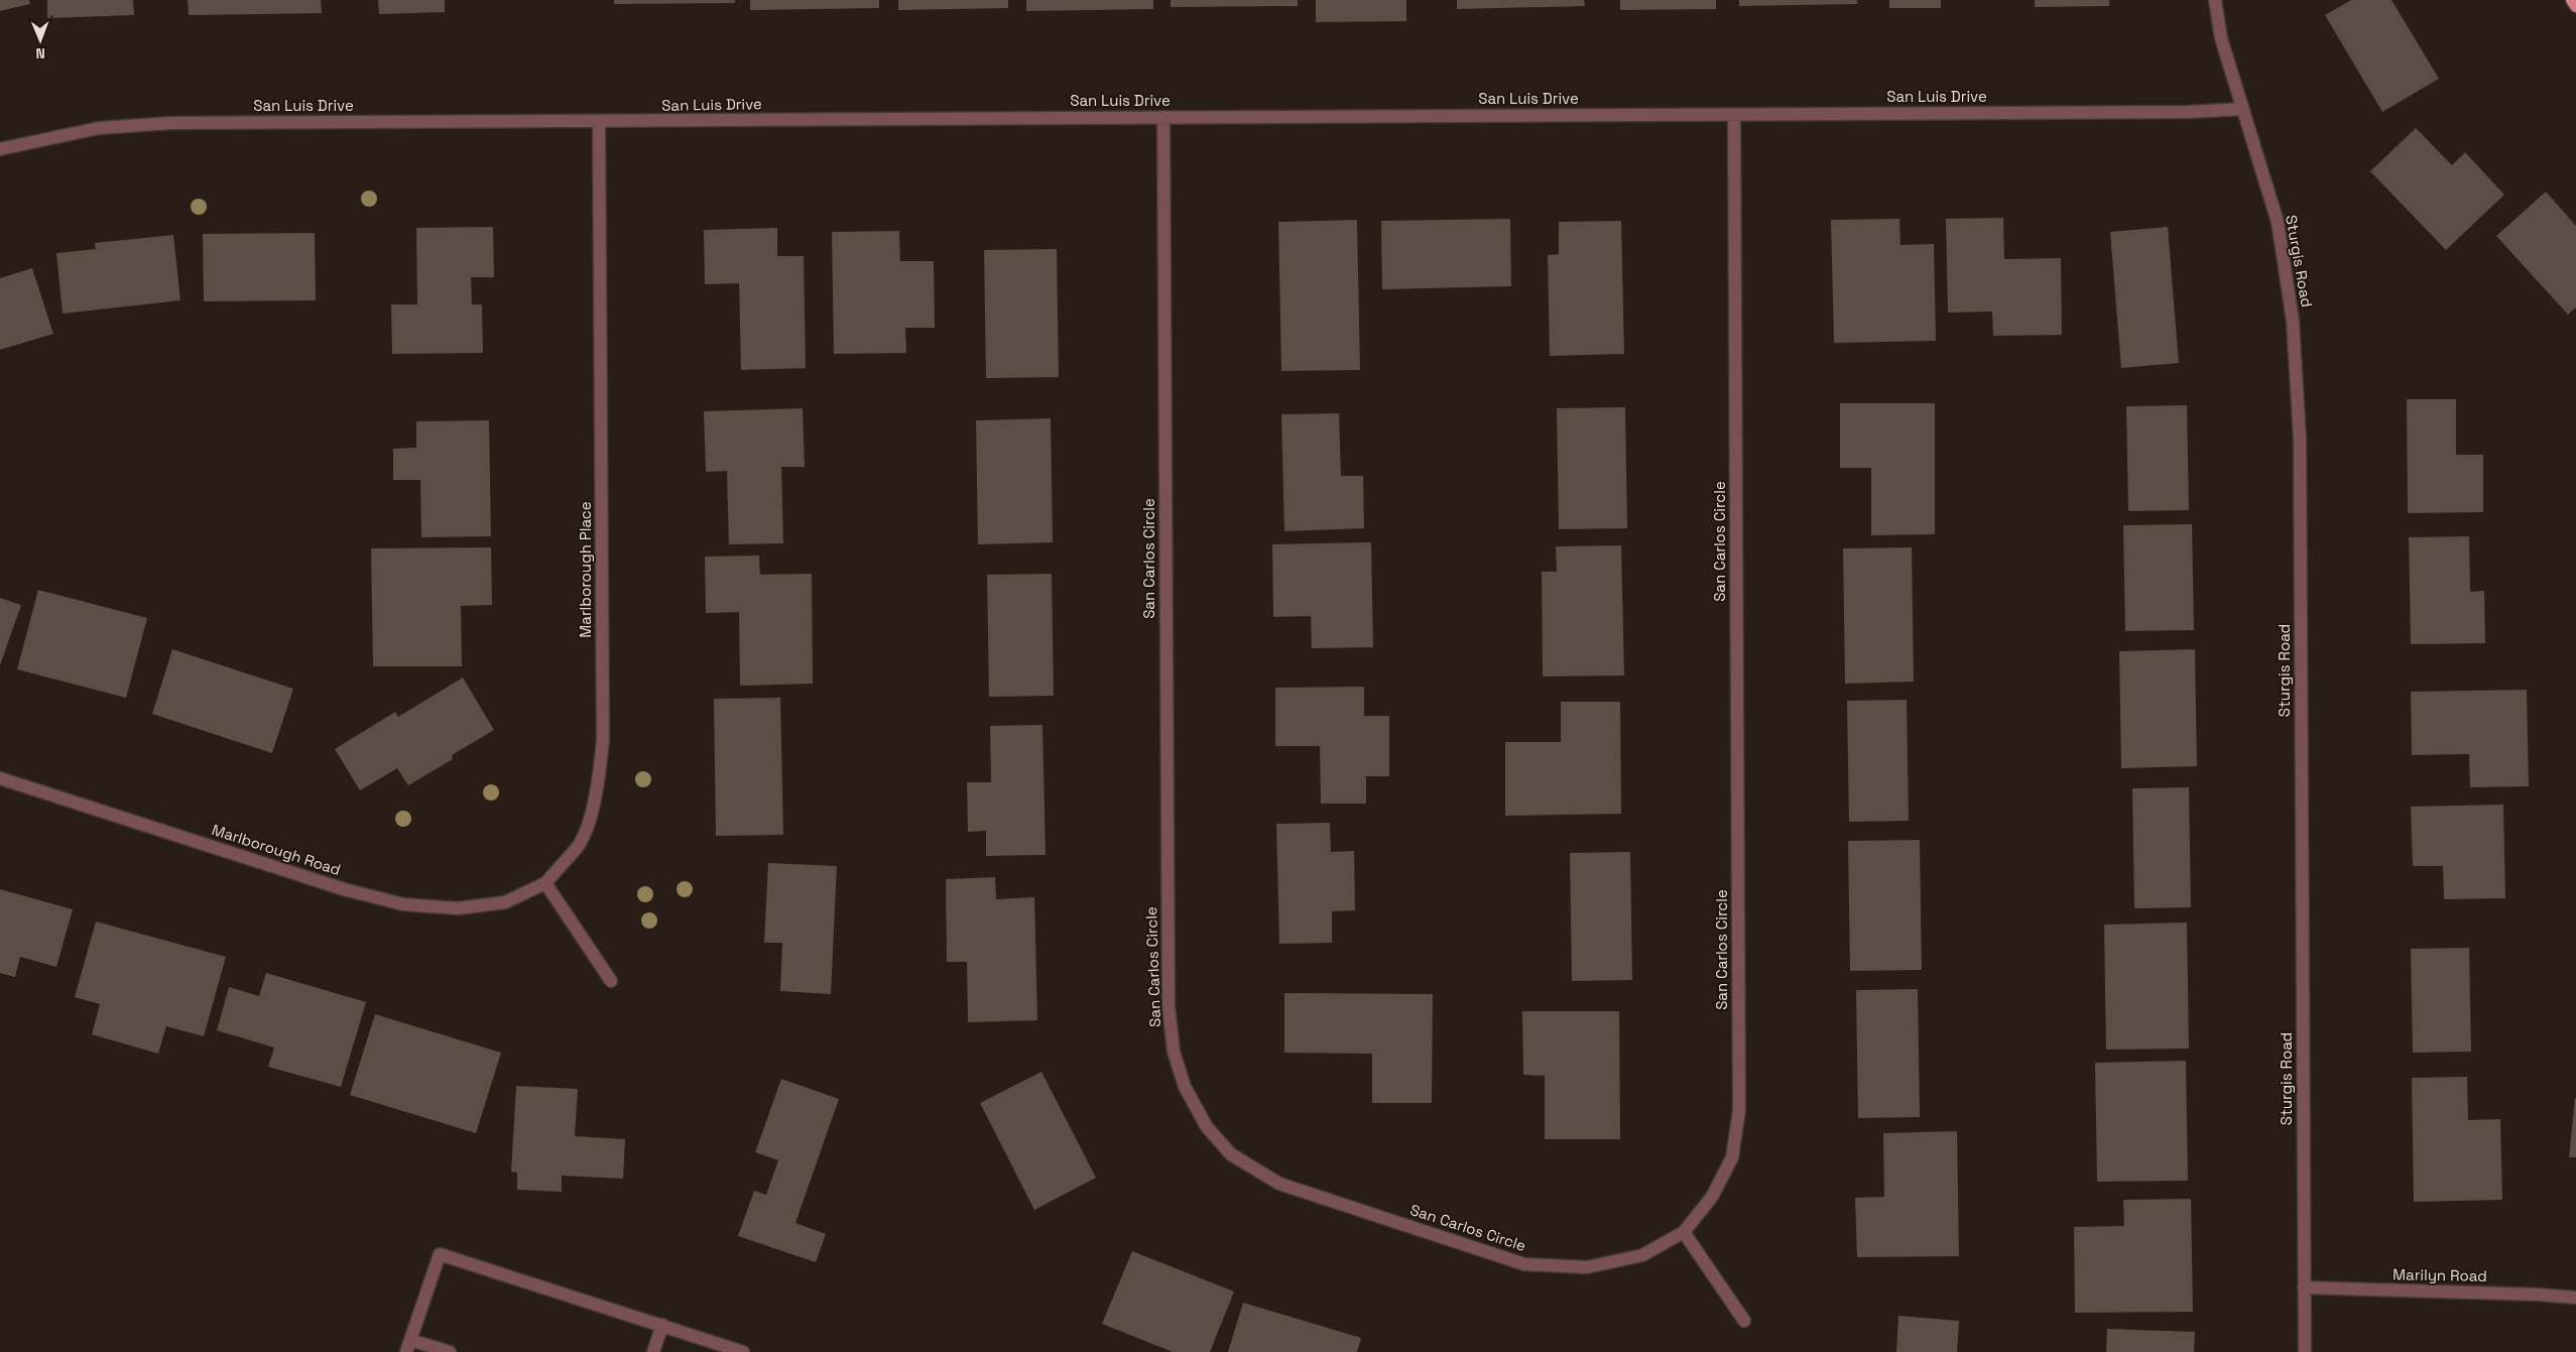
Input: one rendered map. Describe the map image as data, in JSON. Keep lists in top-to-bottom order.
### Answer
{
  "streets": {
    "street": [
      "San Luis Drive",
      "Sturgis Road",
      "San Carlos Circle",
      "Marlborough Place",
      "Marlborough Road",
      "Marilyn Road"
    ]
  },
  "crossings": [
    ["San Luis Drive", "Sturgis Road"],
    ["San Luis Drive", "San Carlos Circle"],
    ["San Luis Drive", "Marlborough Place"],
    ["Sturgis Road", "Marilyn Road"],
    ["Marlborough Place", "Marlborough Road"]
  ],
  "north": "bottom"
}
